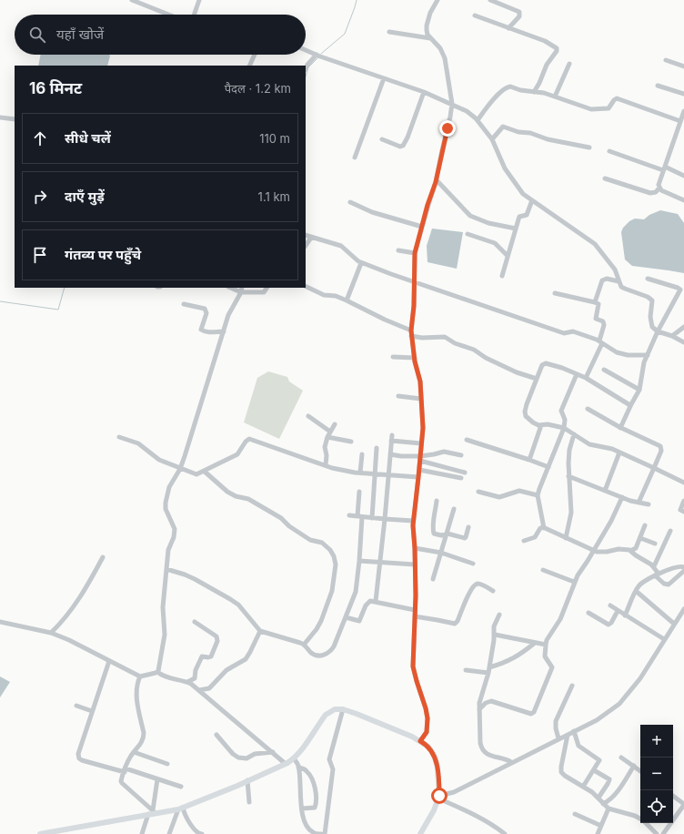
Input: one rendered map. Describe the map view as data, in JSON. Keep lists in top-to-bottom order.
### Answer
{
  "page": {
    "search": "यहाँ खोजें",
    "heading": ["16 मिनट", "पैदल · 1.2 km"],
    "list": [
      ["सीधे चलें", "110 m"],
      ["दाएँ मुड़ें", "1.1 km"],
      "गंतव्य पर पहुँचे"
    ],
    "map_buttons": ["+", "−"]
  }
}
